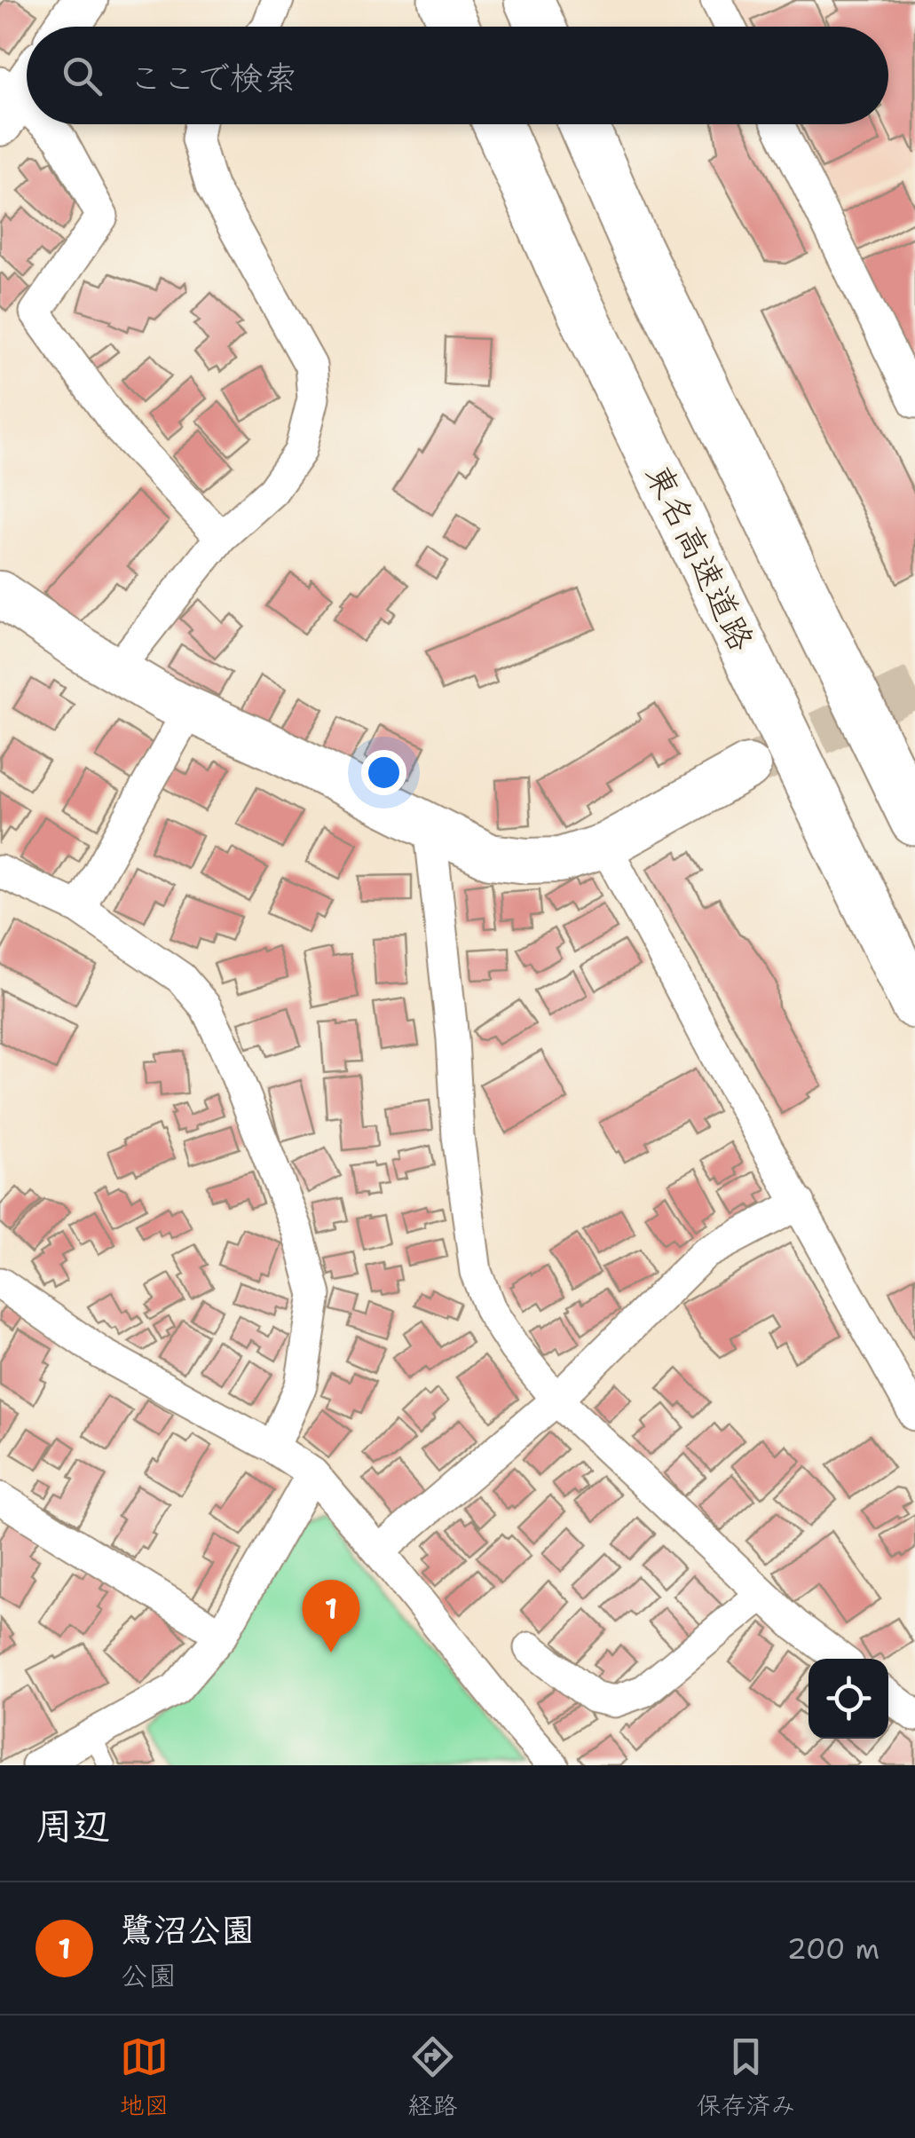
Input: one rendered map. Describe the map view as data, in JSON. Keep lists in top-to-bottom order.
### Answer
{
  "streets": {
    "highway": ["東名高速道路"]
  },
  "page": {
    "search": "ここで検索",
    "pins": "1",
    "heading": "周辺",
    "list": [
      {
        "mark": "1",
        "name": "鷺沼公園",
        "note": "公園",
        "value": "200 m"
      }
    ],
    "nav": ["地図", "経路", "保存済み"]
  }
}
